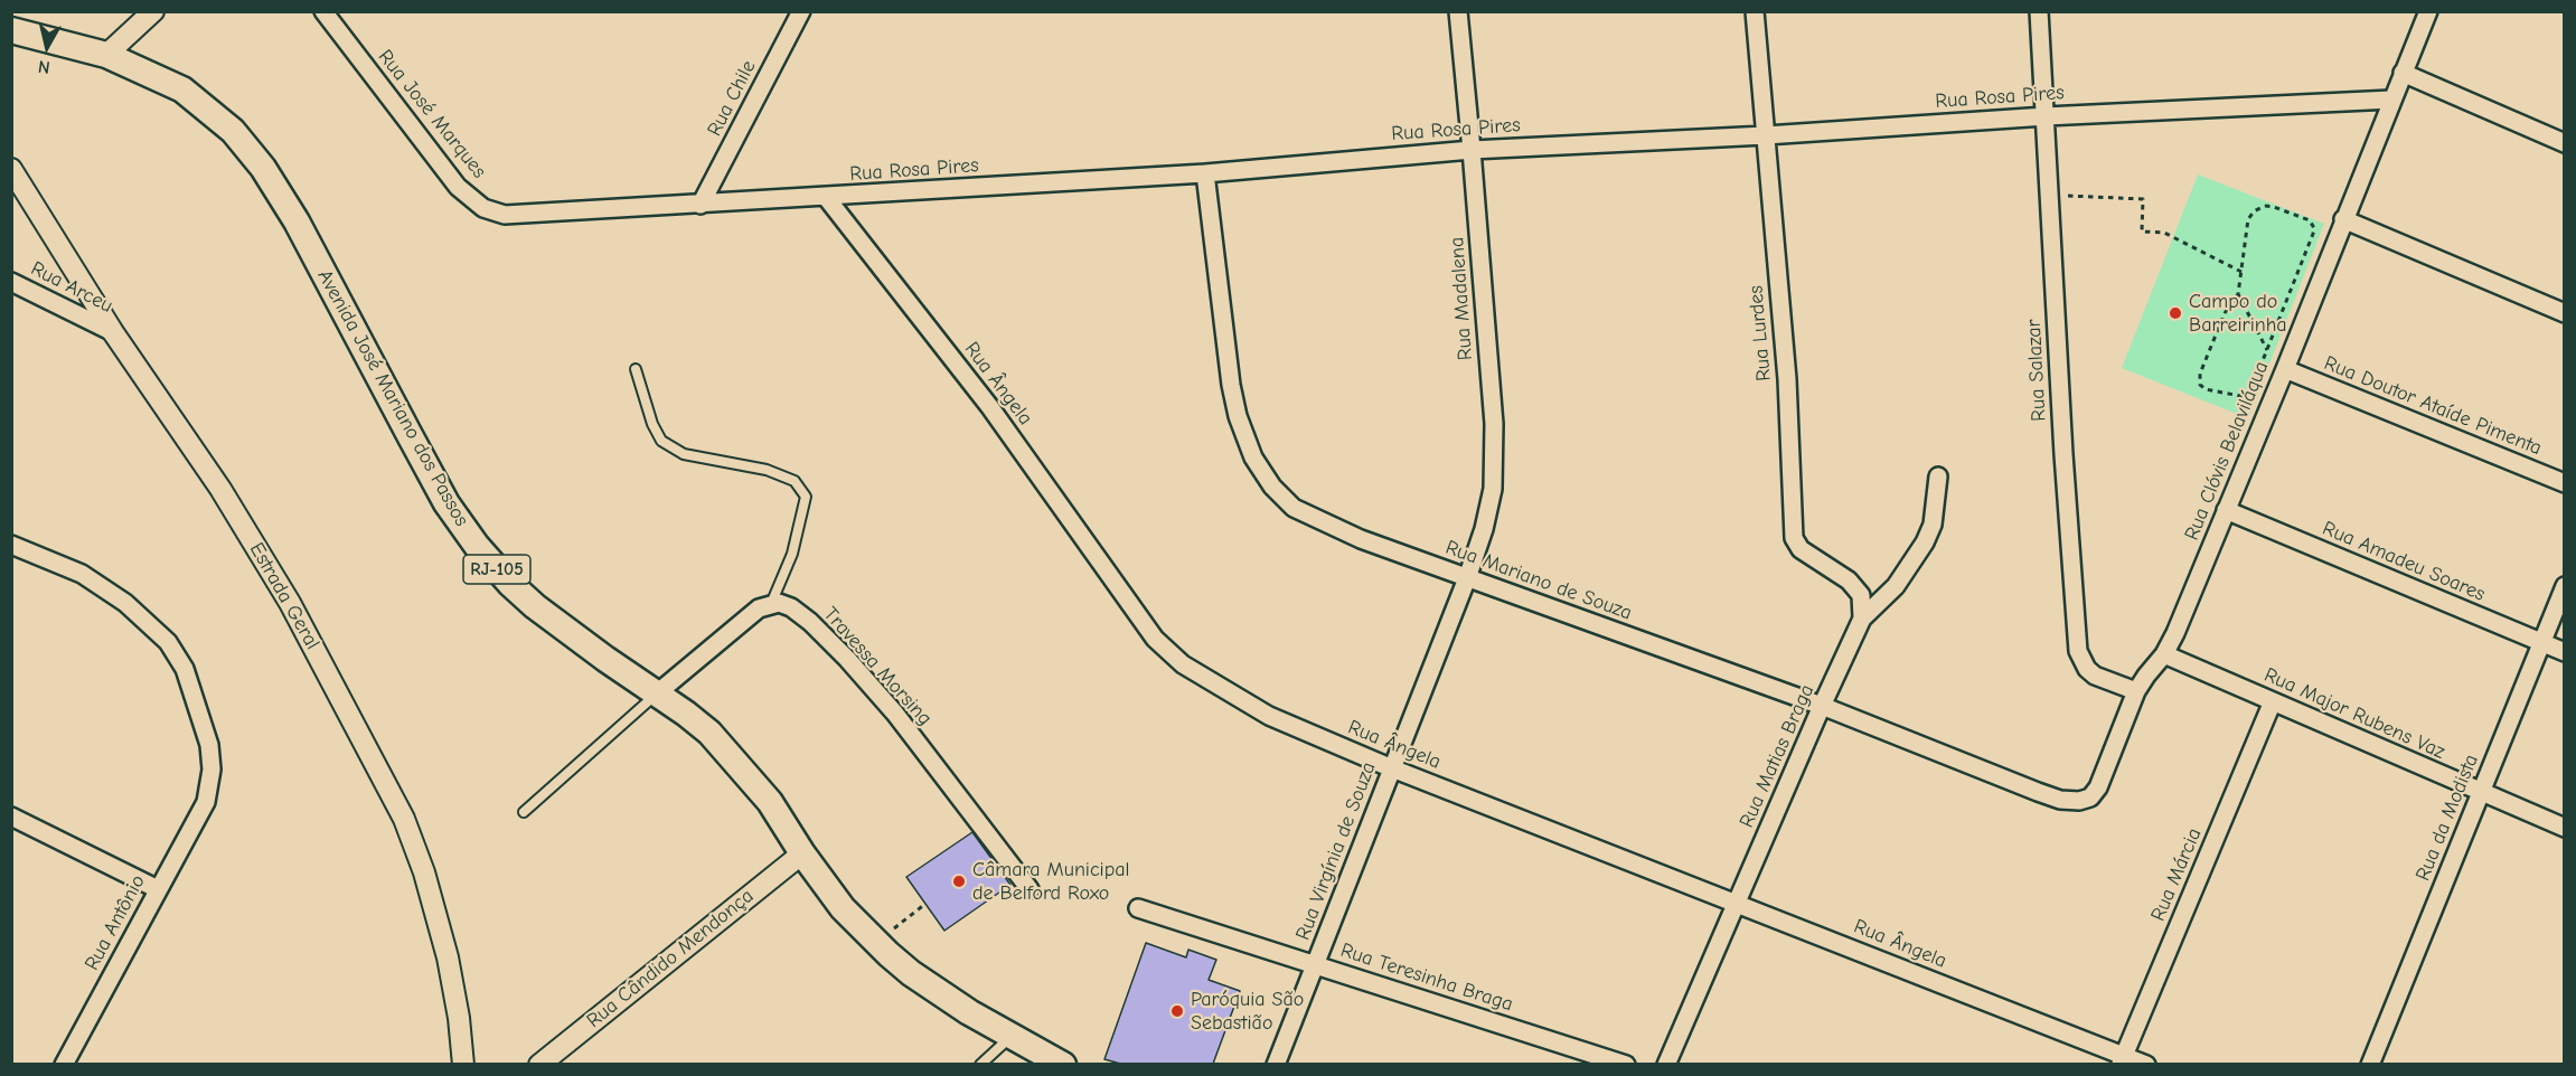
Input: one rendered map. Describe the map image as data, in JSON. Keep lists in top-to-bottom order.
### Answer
{
  "streets": {
    "main road": ["Avenida José Mariano dos Passos", "RJ-105"],
    "street": [
      "Rua Rosa Pires",
      "Rua Chile",
      "Rua José Marques",
      "Rua Arceu",
      "Rua Madalena",
      "Rua Lurdes",
      "Rua Salazar",
      "Rua Ângela",
      "Rua Doutor Ataíde Pimenta",
      "Rua Clóvis Belaviláqua",
      "Rua Amadeu Soares",
      "Rua Mariano de Souza",
      "Estrada Geral",
      "Travessa Morsing",
      "Rua Major Rubens Vaz",
      "Rua Matias Braga",
      "Rua da Modista",
      "Rua Virgínia de Souza",
      "Rua Márcia",
      "Rua Antônio",
      "Rua Cândido Mendonça",
      "Rua Teresinha Braga"
    ]
  },
  "crossings": [
    ["Rua Rosa Pires", "Rua Chile"],
    ["Rua Rosa Pires", "Rua José Marques"],
    ["Rua Rosa Pires", "Rua Madalena"],
    ["Rua Rosa Pires", "Rua Lurdes"],
    ["Rua Rosa Pires", "Rua Salazar"],
    ["Rua Rosa Pires", "Rua Ângela"],
    ["Rua Rosa Pires", "Rua Clóvis Belaviláqua"],
    ["Rua Rosa Pires", "Rua Mariano de Souza"],
    ["Rua Arceu", "Estrada Geral"],
    ["Rua Madalena", "Rua Mariano de Souza"],
    ["Rua Madalena", "Rua Virgínia de Souza"],
    ["Rua Lurdes", "Rua Matias Braga"],
    ["Rua Salazar", "Rua Clóvis Belaviláqua"],
    ["Rua Ângela", "Rua Matias Braga"],
    ["Rua Ângela", "Rua Virgínia de Souza"],
    ["Rua Ângela", "Rua Márcia"],
    ["Avenida José Mariano dos Passos", "Rua Cândido Mendonça"],
    ["Rua Doutor Ataíde Pimenta", "Rua Clóvis Belaviláqua"],
    ["Rua Clóvis Belaviláqua", "Rua Amadeu Soares"],
    ["Rua Clóvis Belaviláqua", "Rua Mariano de Souza"],
    ["Rua Clóvis Belaviláqua", "Rua Major Rubens Vaz"],
    ["Rua Amadeu Soares", "Rua da Modista"],
    ["Rua Mariano de Souza", "Rua Matias Braga"],
    ["Rua Mariano de Souza", "Rua Virgínia de Souza"],
    ["Rua Major Rubens Vaz", "Rua da Modista"],
    ["Rua Major Rubens Vaz", "Rua Márcia"],
    ["Rua Virgínia de Souza", "Rua Teresinha Braga"]
  ],
  "places": ["Campo do Barreirinha", "Câmara Municipal de Belford Roxo", "Paróquia São Sebastião"],
  "north": "bottom"
}
